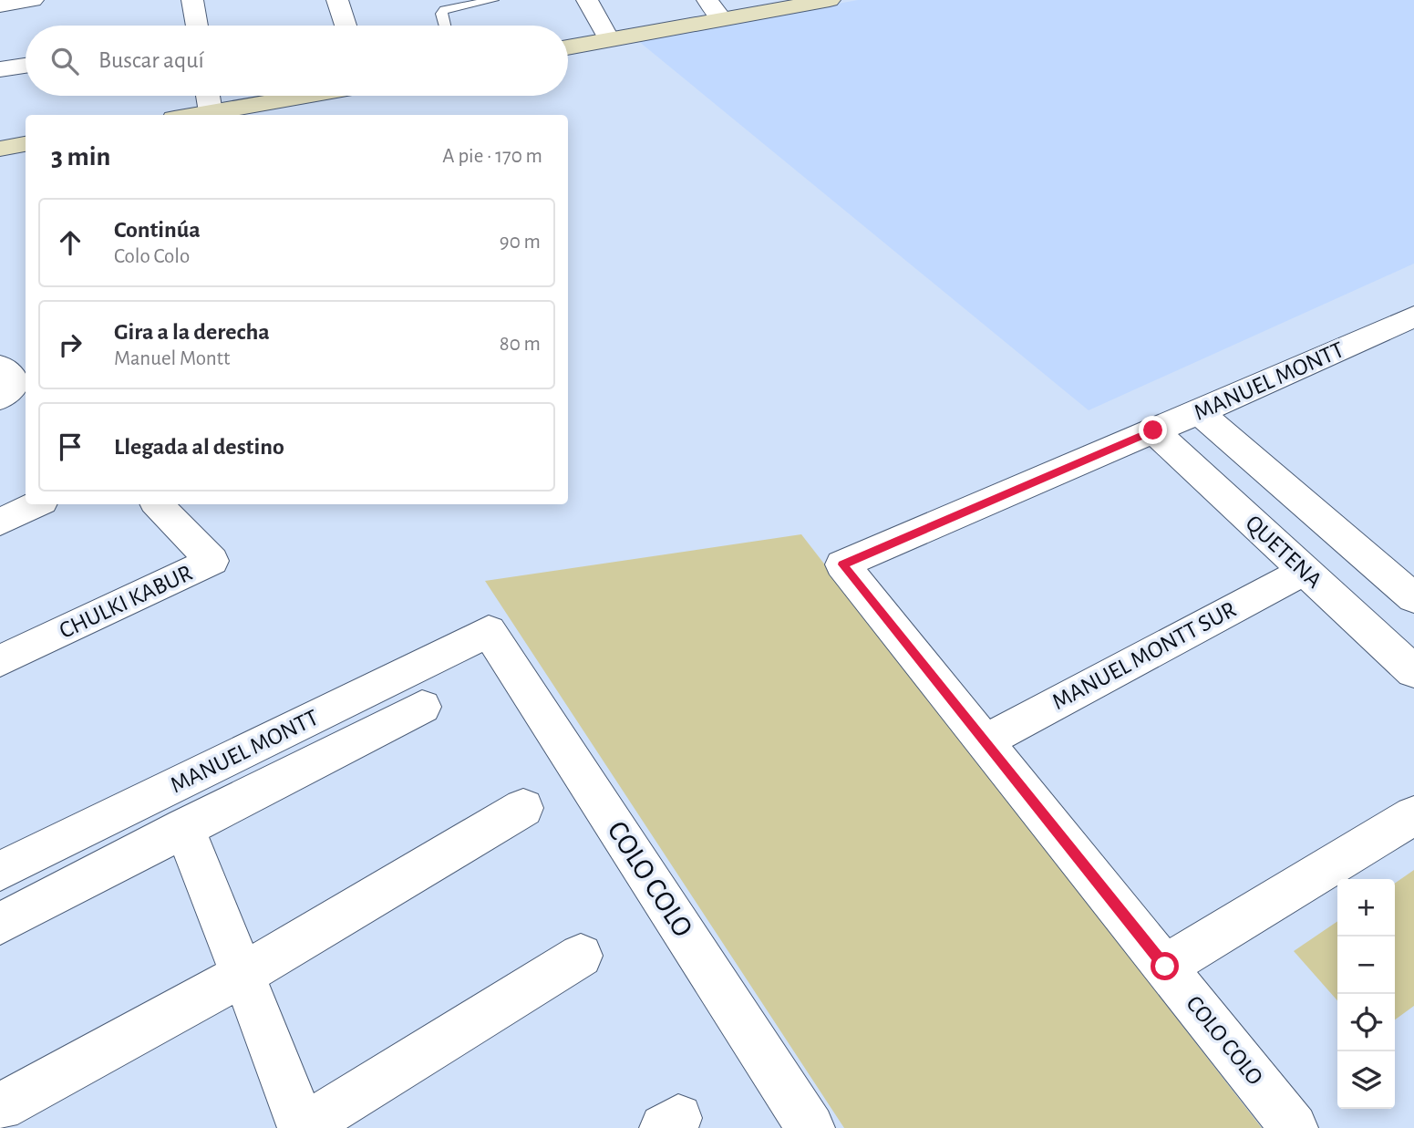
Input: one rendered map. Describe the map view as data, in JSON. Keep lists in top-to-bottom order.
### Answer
{
  "streets": {
    "street": [
      "MANUEL MONTT",
      "QUETENA",
      "CHULKI KABUR",
      "MANUEL MONTT SUR",
      "COLO COLO"
    ]
  },
  "crossings": [
    ["MANUEL MONTT", "QUETENA"],
    ["MANUEL MONTT", "COLO COLO"],
    ["QUETENA", "MANUEL MONTT SUR"],
    ["MANUEL MONTT SUR", "COLO COLO"]
  ],
  "page": {
    "search": "Buscar aquí",
    "heading": ["3 min", "A pie · 170 m"],
    "list": [
      ["Continúa", "Colo Colo", "90 m"],
      ["Gira a la derecha", "Manuel Montt", "80 m"],
      "Llegada al destino"
    ],
    "map_buttons": ["+", "−"]
  }
}
